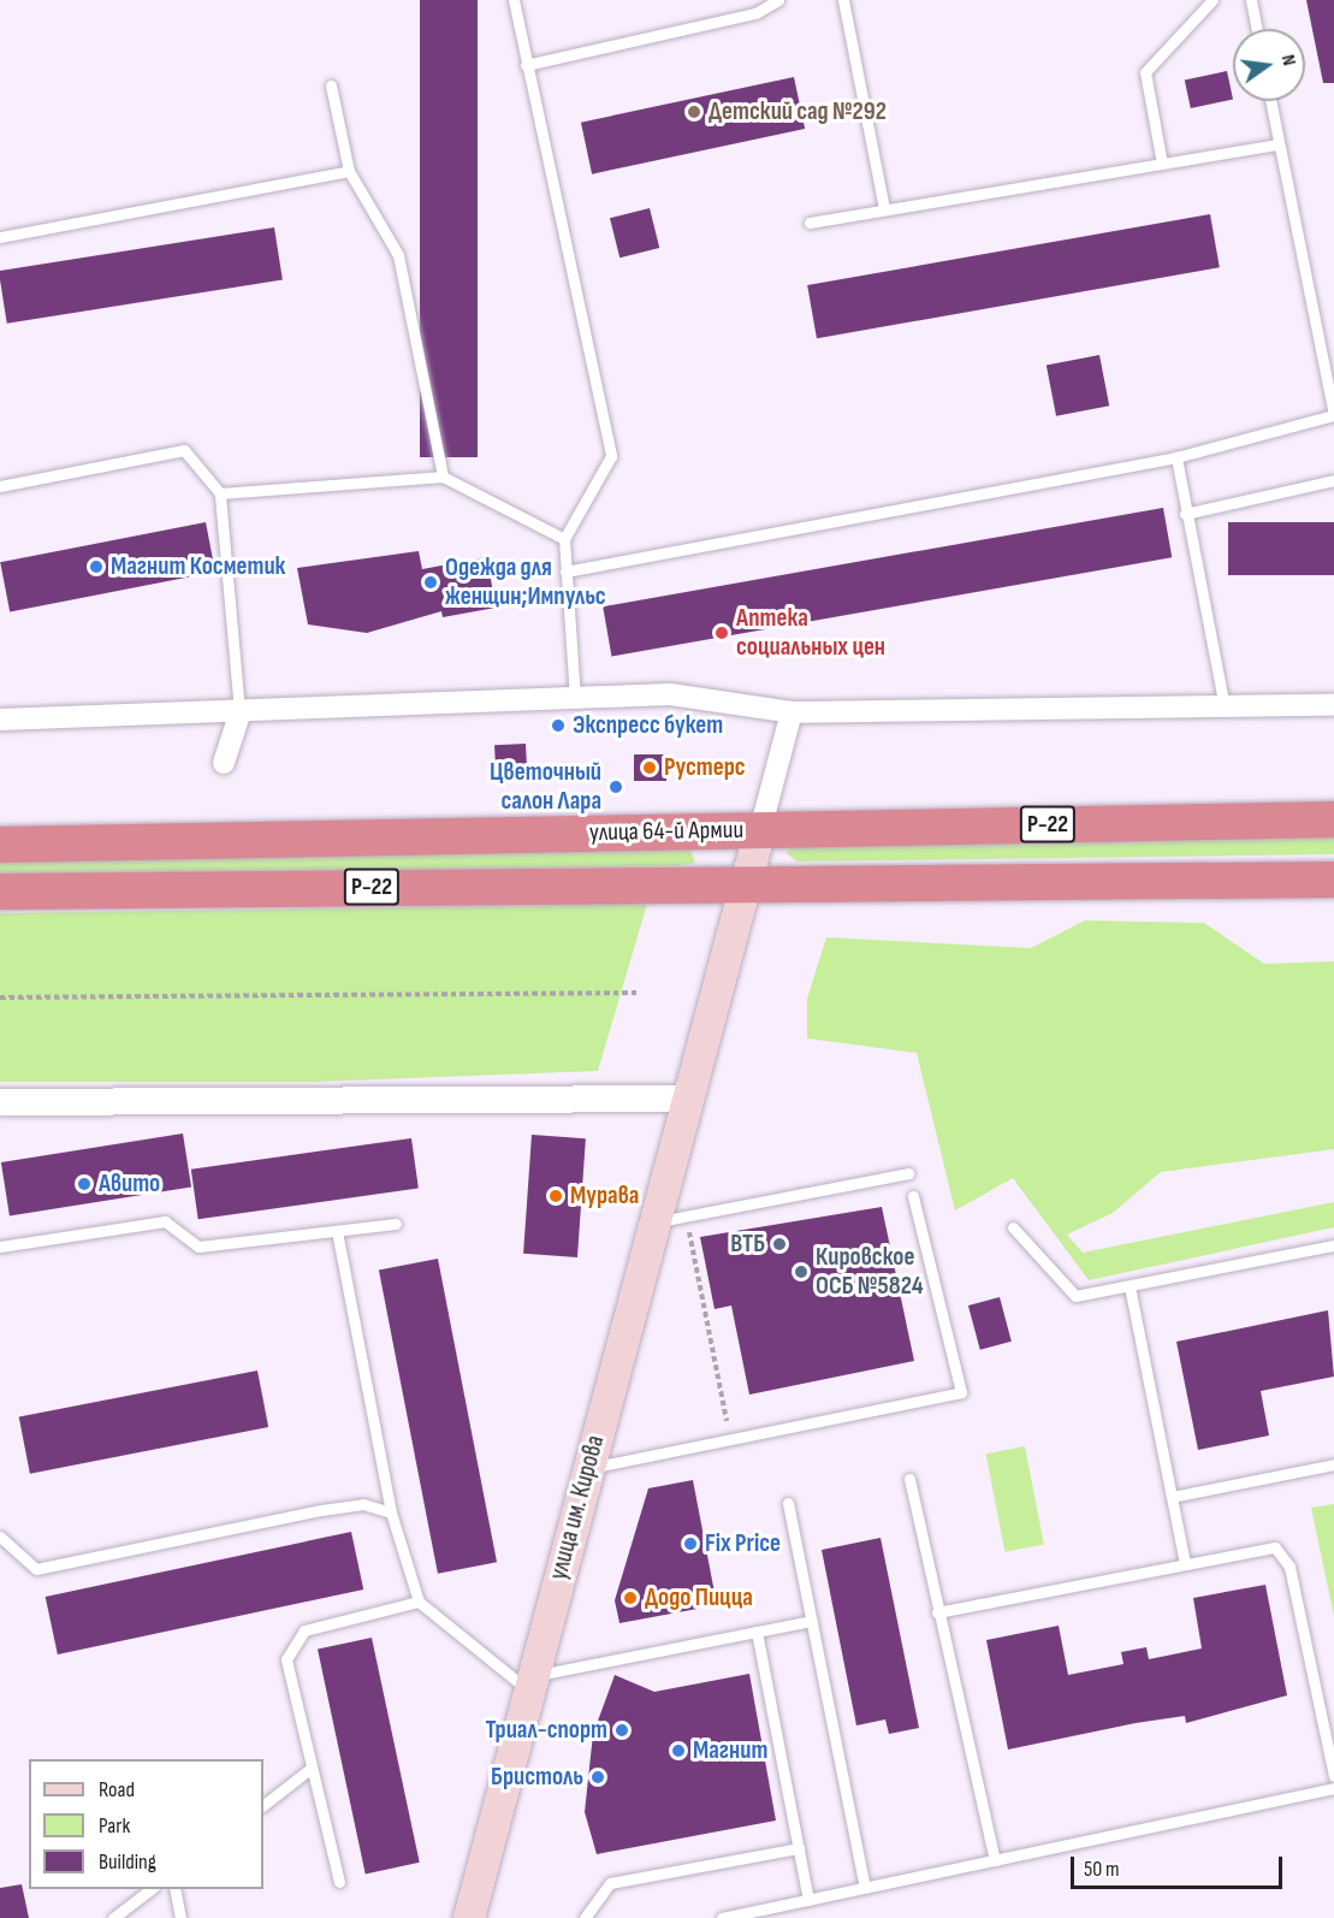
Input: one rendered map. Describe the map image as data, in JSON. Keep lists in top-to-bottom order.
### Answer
{
  "streets": {
    "highway": ["Р-22", "улица 64-й Армии"],
    "main road": ["улица им. Кирова"]
  },
  "crossings": [
    ["улица 64-й Армии", "улица им. Кирова"]
  ],
  "places": [
    "Детский сад №292",
    "Магнит Косметик",
    "Одежда для женщин;Импульс",
    "Аптека социальных цен",
    "Экспресс букет",
    "Рустерс",
    "Цветочный салон Лара",
    "Авито",
    "Мурава",
    "ВТБ",
    "Кировское ОСБ №5824",
    "Fix Price",
    "Додо Пицца",
    "Триал-спорт",
    "Магнит",
    "Бристоль"
  ],
  "legend": ["Road", "Park", "Building"],
  "scale_bar": "50 m",
  "north": "right"
}
